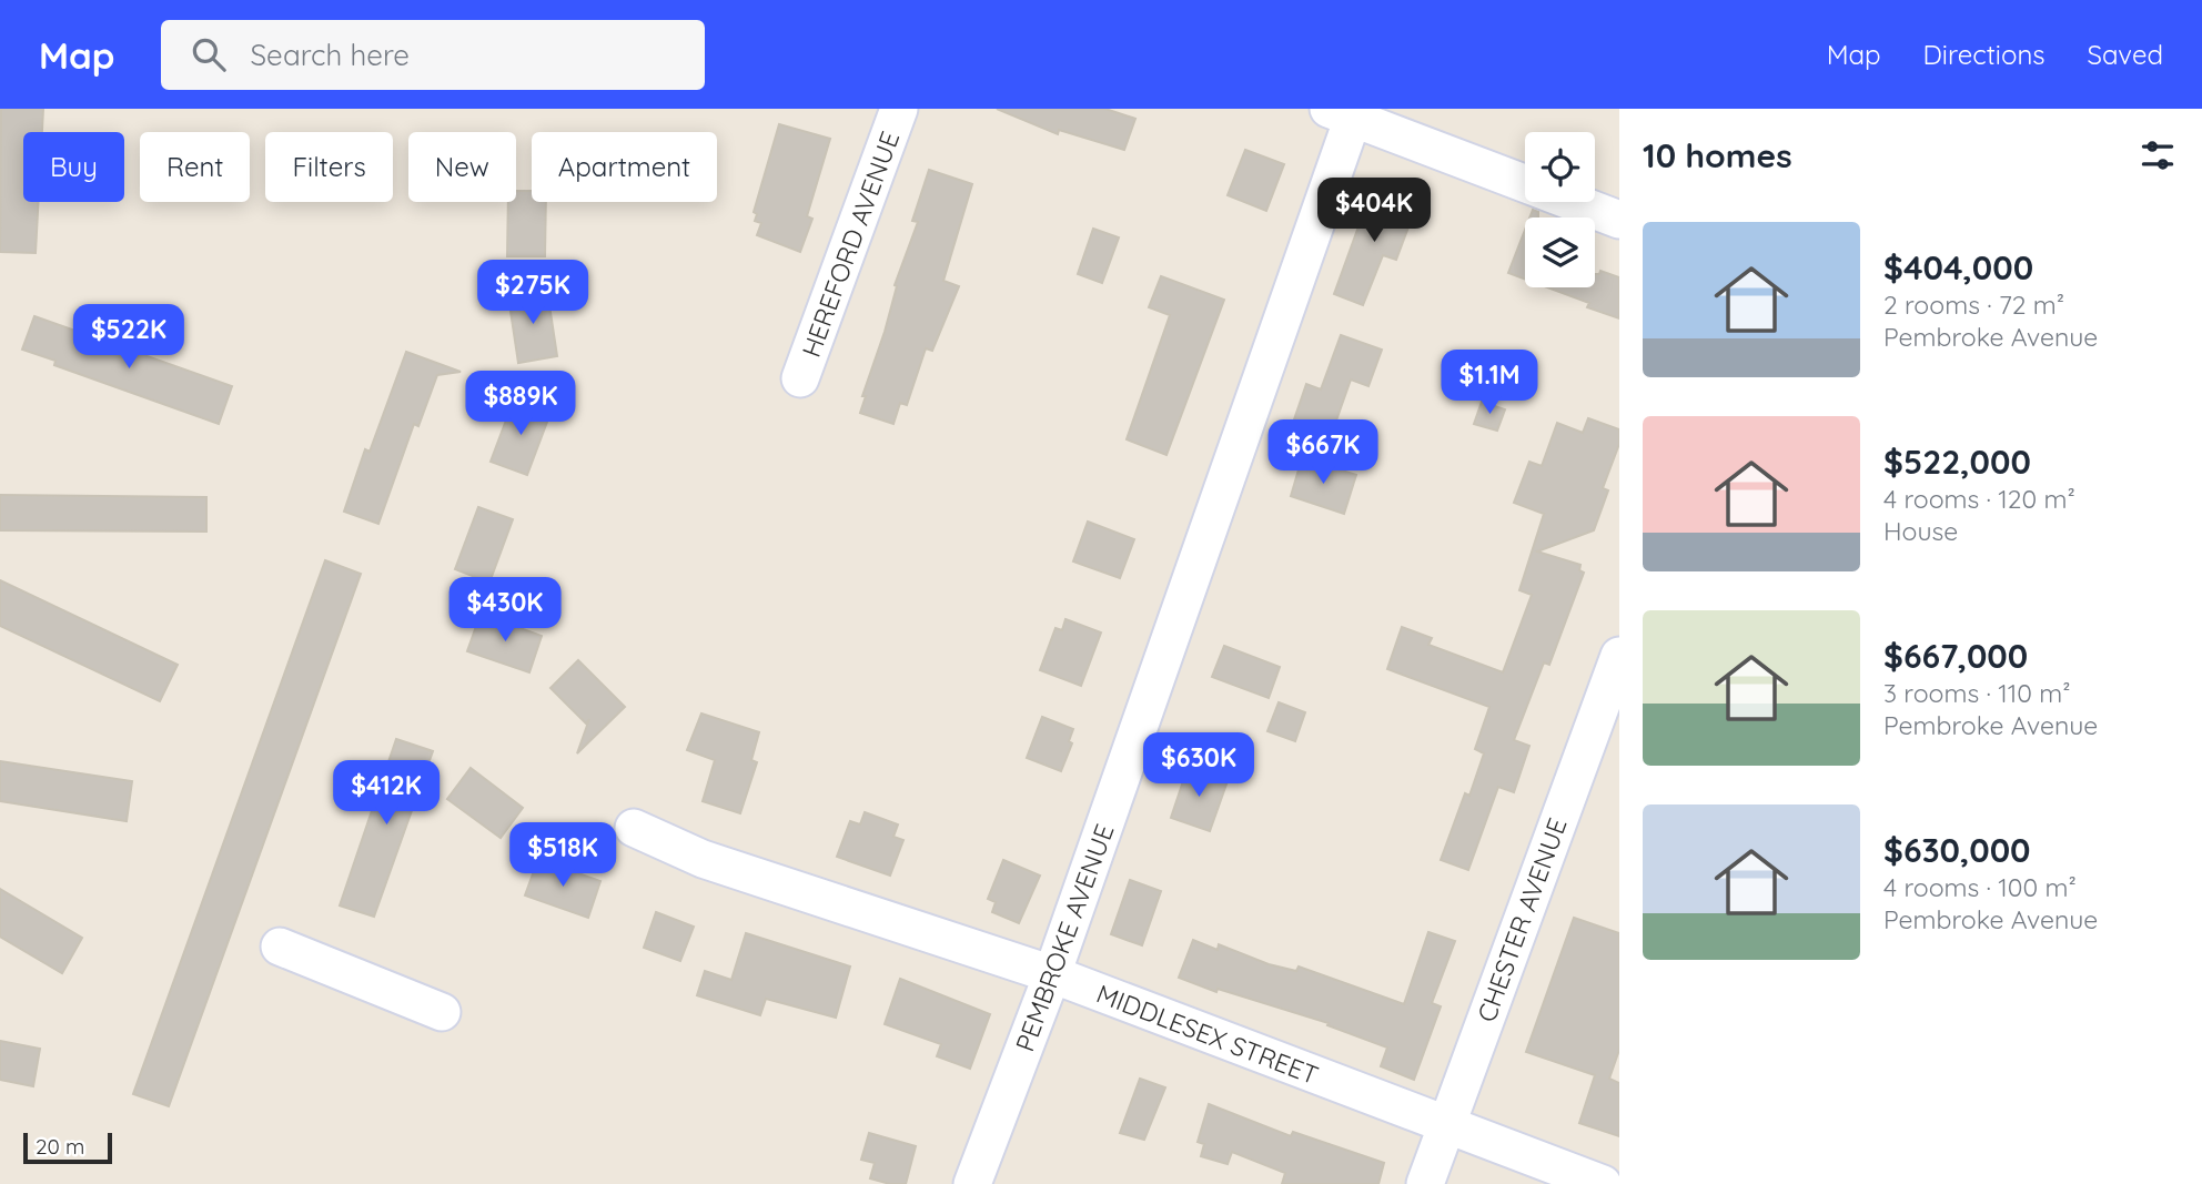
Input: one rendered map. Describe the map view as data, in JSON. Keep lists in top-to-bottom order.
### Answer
{
  "streets": {
    "street": [
      "HEREFORD AVENUE",
      "CHESTER AVENUE",
      "PEMBROKE AVENUE",
      "MIDDLESEX STREET"
    ]
  },
  "crossings": [
    ["CHESTER AVENUE", "MIDDLESEX STREET"],
    ["PEMBROKE AVENUE", "MIDDLESEX STREET"]
  ],
  "scale_bar": "20 m",
  "page": {
    "header": "Map",
    "search": "Search here",
    "nav": ["Map", "Directions", "Saved"],
    "heading": "10 homes",
    "chip": [
      "Buy",
      "Rent",
      "Filters",
      "New",
      "Apartment"
    ],
    "price": [
      "$404K",
      "$275K",
      "$522K",
      "$1.1M",
      "$889K",
      "$667K",
      "$430K",
      "$630K",
      "$412K",
      "$518K"
    ],
    "list": [
      {
        "name": "$404,000",
        "note": "2 rooms · 72 m² · Pembroke Avenue"
      },
      {
        "name": "$522,000",
        "note": "4 rooms · 120 m² · House"
      },
      {
        "name": "$667,000",
        "note": "3 rooms · 110 m² · Pembroke Avenue"
      },
      {
        "name": "$630,000",
        "note": "4 rooms · 100 m² · Pembroke Avenue"
      }
    ],
    "scale": "20 m"
  }
}
